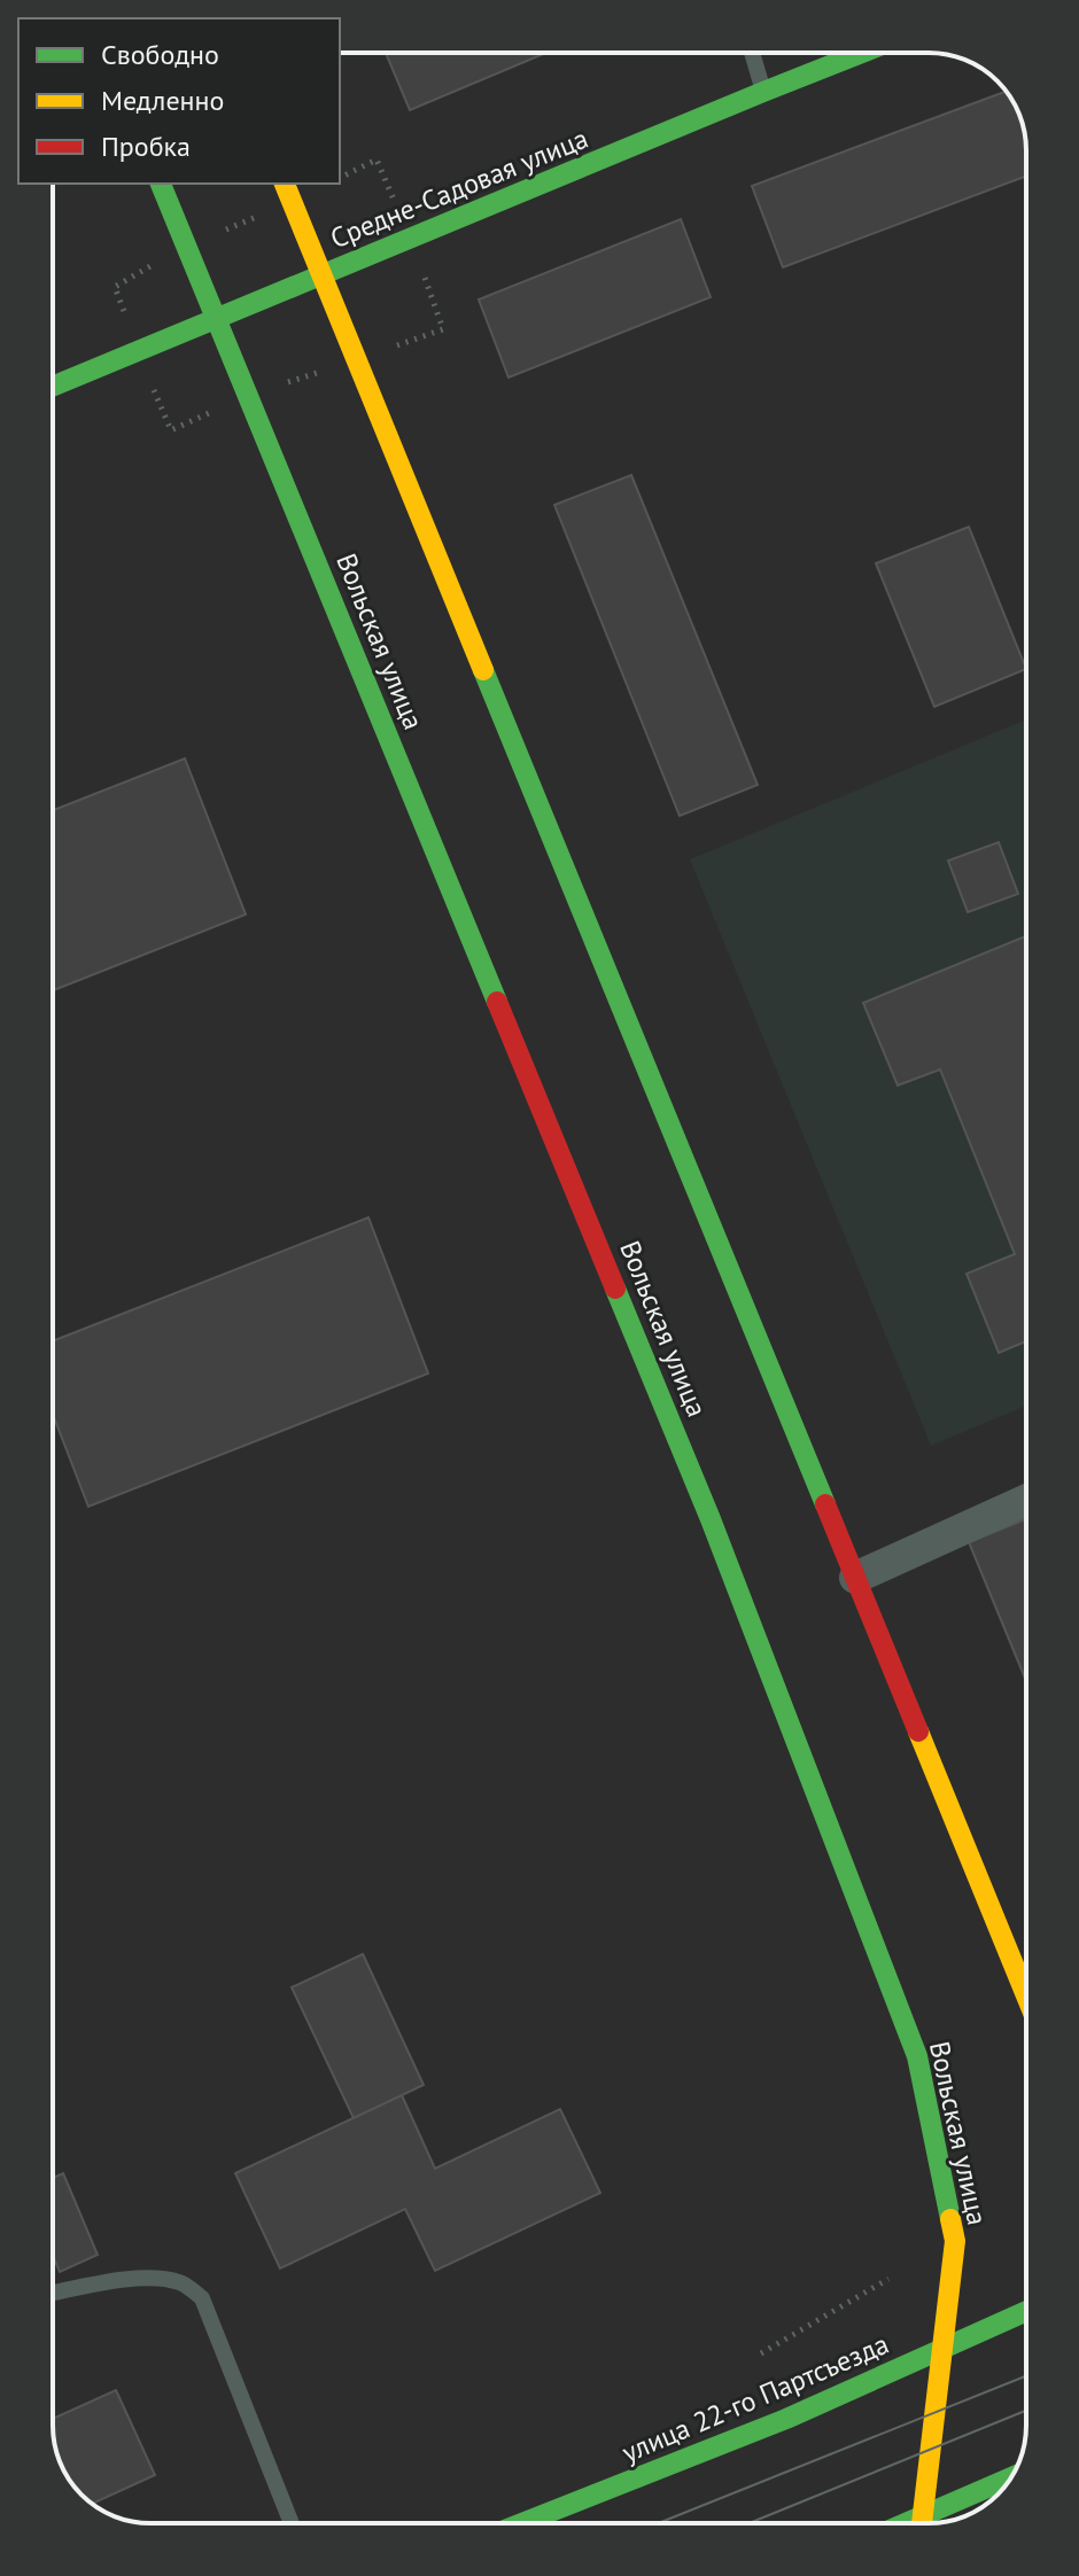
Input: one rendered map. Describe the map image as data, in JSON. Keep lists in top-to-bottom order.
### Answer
{
  "streets": {
    "main road": ["Средне-Садовая улица", "Вольская улица", "улица 22-го Партсъезда"]
  },
  "crossings": [
    ["Средне-Садовая улица", "Вольская улица"],
    ["Вольская улица", "улица 22-го Партсъезда"]
  ],
  "legend": ["Свободно", "Медленно", "Пробка"]
}
